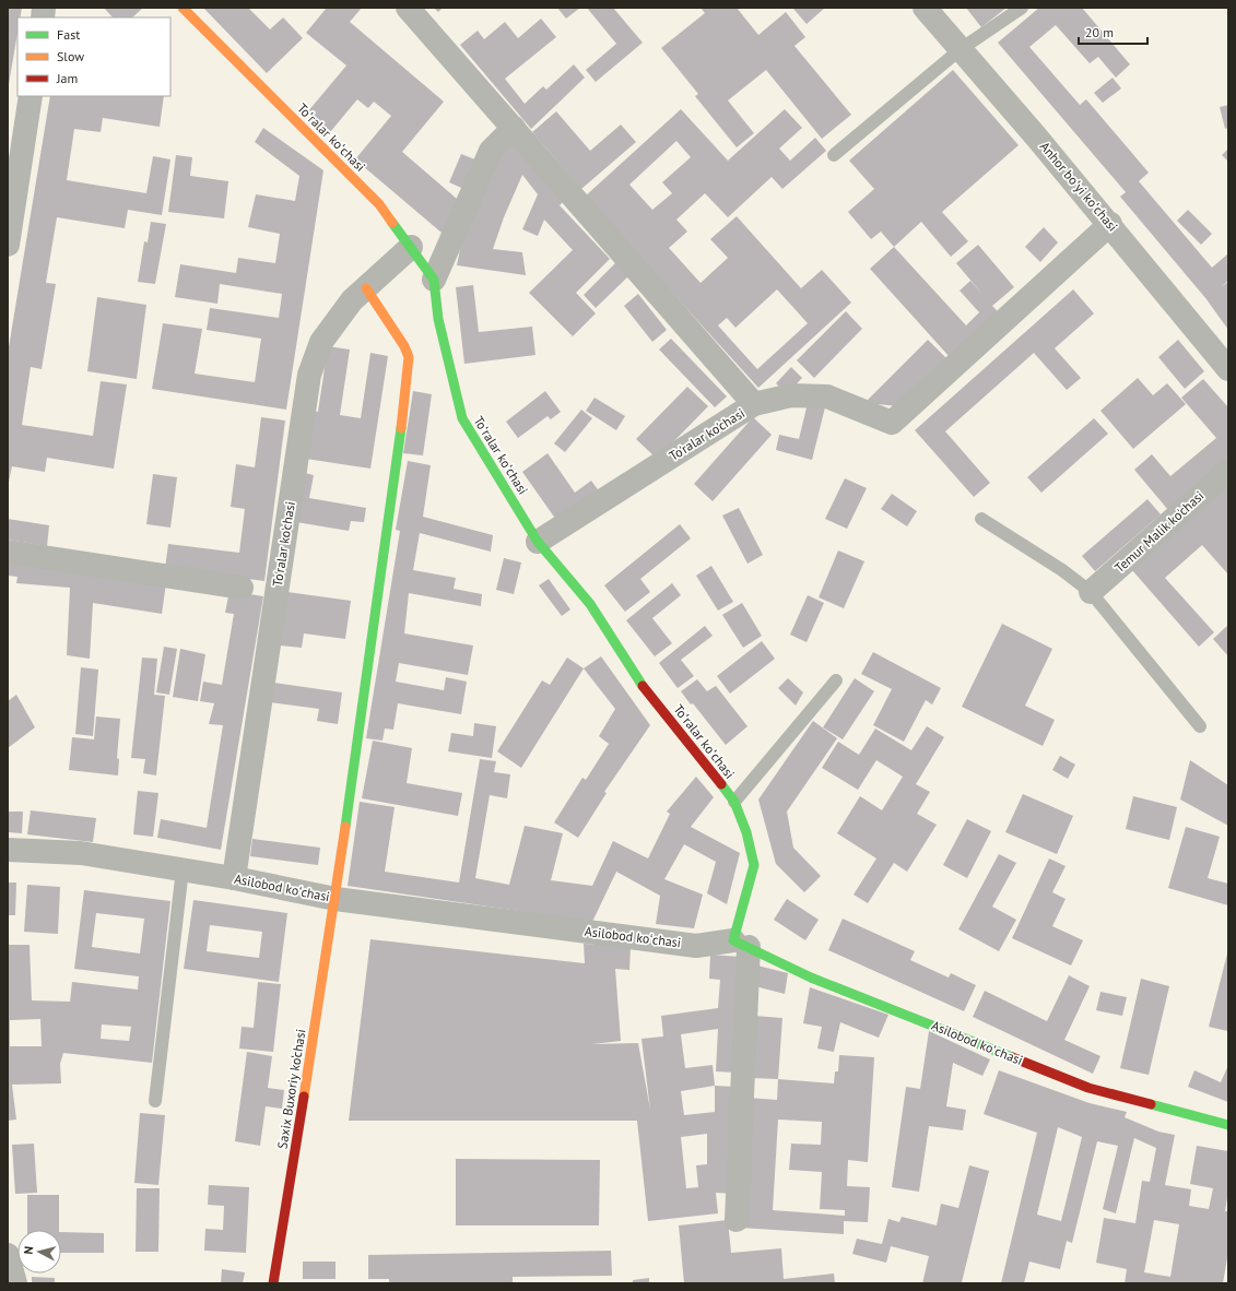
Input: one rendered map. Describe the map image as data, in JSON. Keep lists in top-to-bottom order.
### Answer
{
  "streets": {
    "street": [
      "Toʻralar koʻchasi",
      "Anhor boʻyi koʻchasi",
      "To'ralar ko'chasi",
      "Temur Malik ko'chasi",
      "Asilobod koʻchasi",
      "Saxix Buxoriy ko‘chasi"
    ]
  },
  "crossings": [
    ["Toʻralar koʻchasi", "To'ralar ko'chasi"],
    ["Toʻralar koʻchasi", "Asilobod koʻchasi"],
    ["Anhor boʻyi koʻchasi", "To'ralar ko'chasi"],
    ["To'ralar ko'chasi", "Asilobod koʻchasi"],
    ["To'ralar ko'chasi", "Saxix Buxoriy ko‘chasi"],
    ["Asilobod koʻchasi", "Saxix Buxoriy ko‘chasi"]
  ],
  "legend": ["Fast", "Slow", "Jam"],
  "scale_bar": "20 m",
  "north": "left"
}
